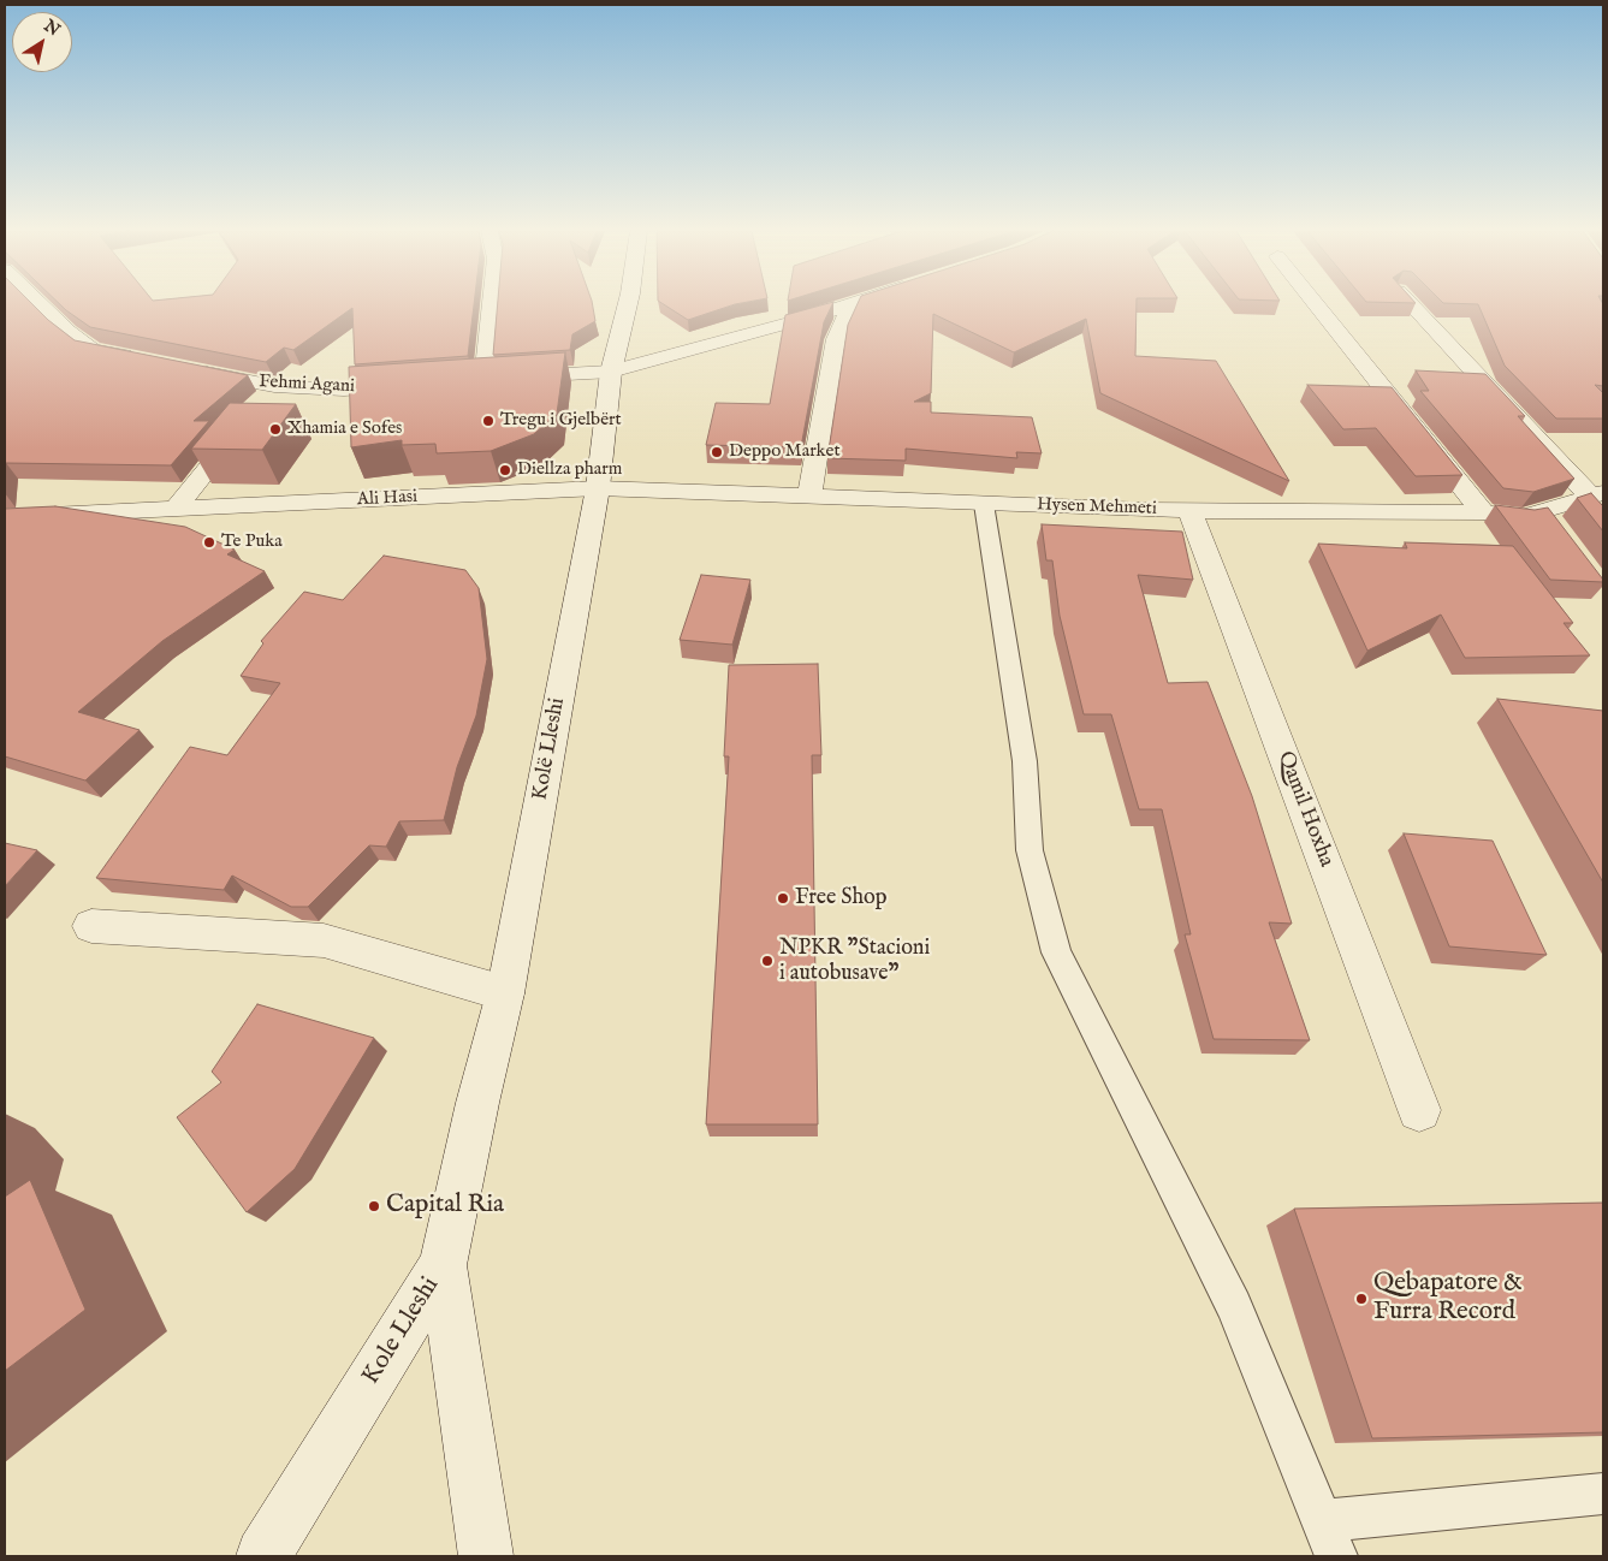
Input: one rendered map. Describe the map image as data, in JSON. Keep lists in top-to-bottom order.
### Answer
{
  "streets": {
    "street": [
      "Fehmi Agani",
      "Ali Hasi",
      "Hysen Mehmeti",
      "Kolë Lleshi",
      "Qamil Hoxha",
      "Kole Lleshi"
    ]
  },
  "crossings": [
    ["Ali Hasi", "Hysen Mehmeti"],
    ["Ali Hasi", "Kolë Lleshi"],
    ["Hysen Mehmeti", "Kolë Lleshi"],
    ["Hysen Mehmeti", "Qamil Hoxha"],
    ["Kolë Lleshi", "Kole Lleshi"]
  ],
  "places": [
    "Tregu i Gjelbërt",
    "Xhamia e Sofes",
    "Deppo Market",
    "Diellza pharm",
    "Te Puka",
    "Free Shop",
    "NPKR \"Stacioni i autobusave\"",
    "Capital Ria",
    "Qebapatore & Furra Record"
  ],
  "north": "top right"
}
